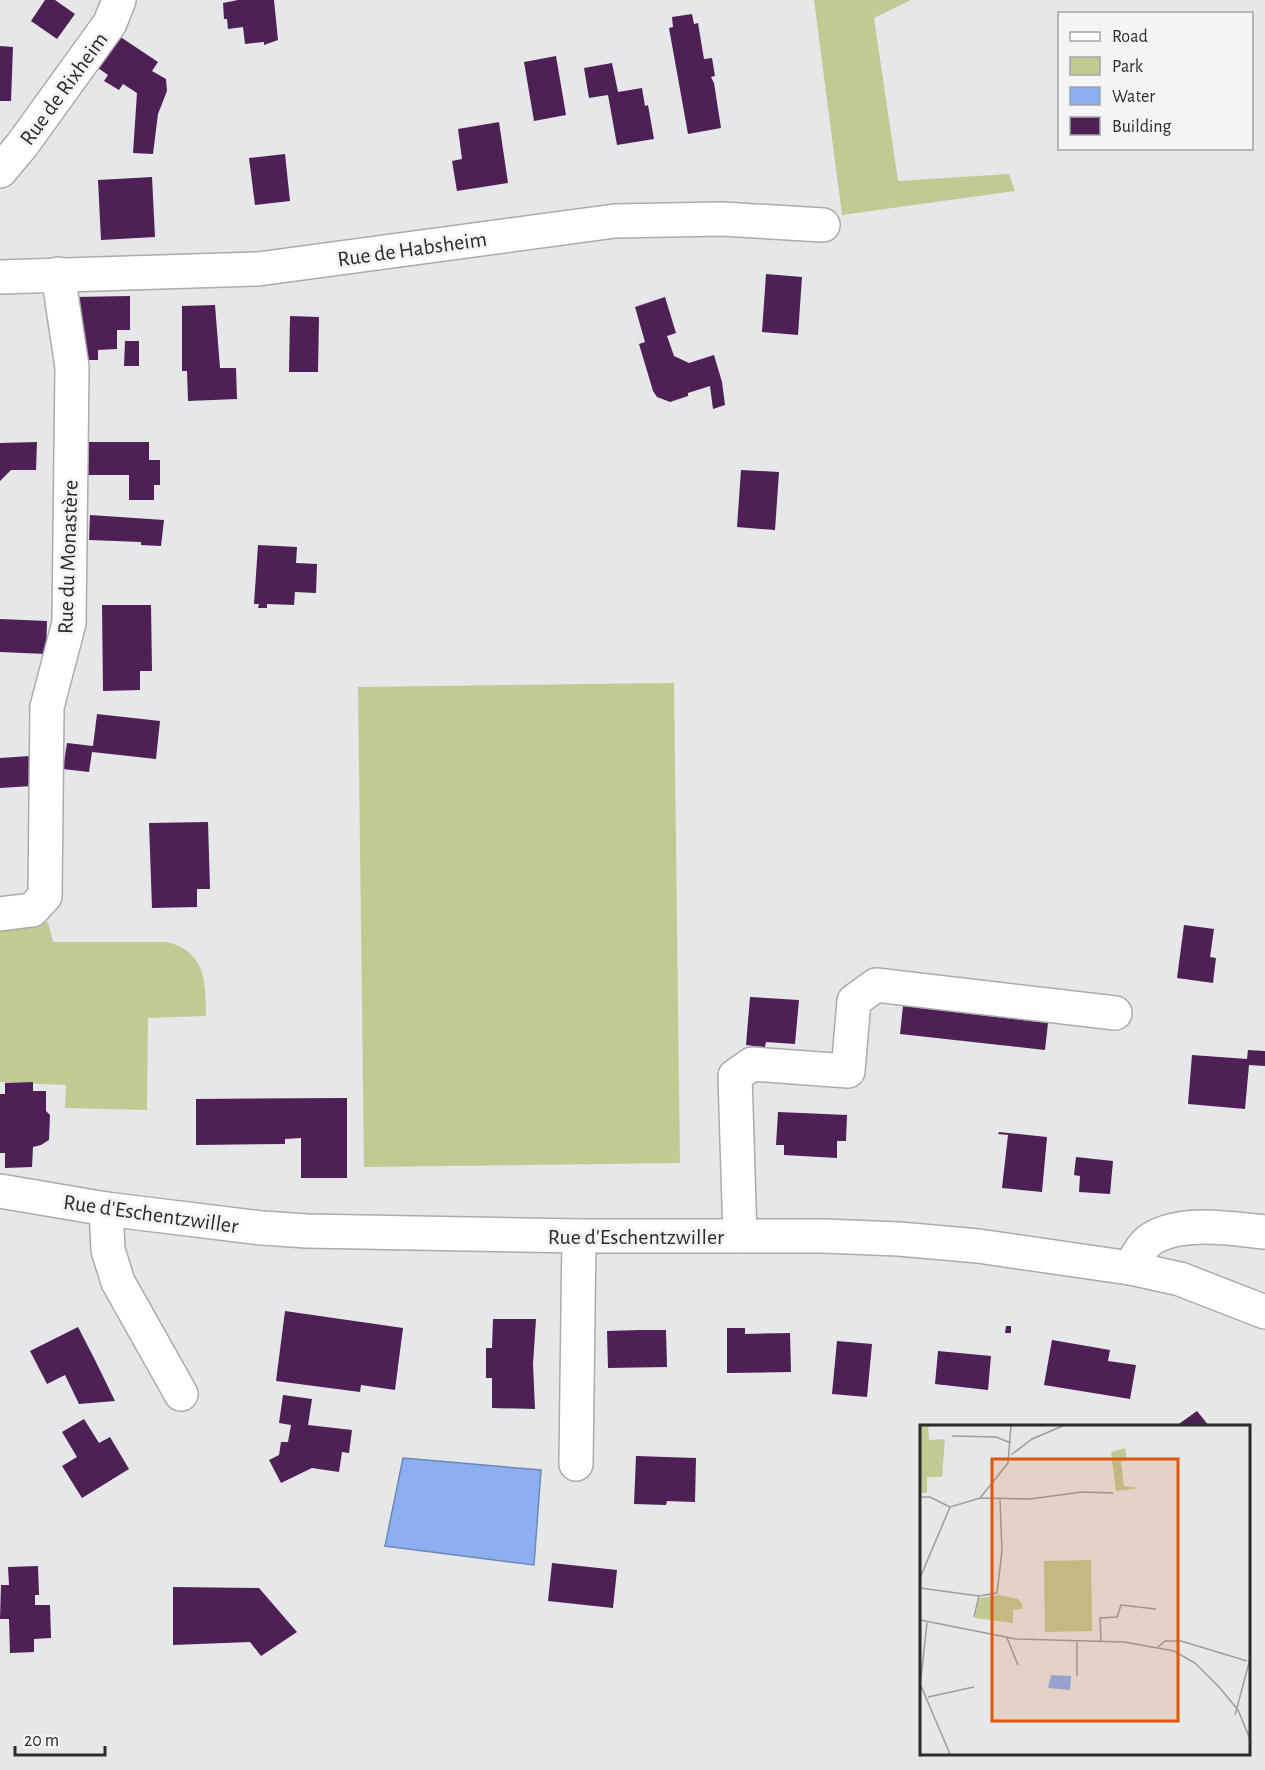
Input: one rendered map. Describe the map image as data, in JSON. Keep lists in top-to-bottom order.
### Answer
{
  "streets": {
    "street": [
      "Rue de Rixheim",
      "Rue de Habsheim",
      "Rue du Monastère",
      "Rue d'Eschentzwiller"
    ]
  },
  "crossings": [
    ["Rue de Habsheim", "Rue du Monastère"]
  ],
  "legend": [
    "Road",
    "Park",
    "Water",
    "Building"
  ],
  "scale_bar": "20 m"
}
